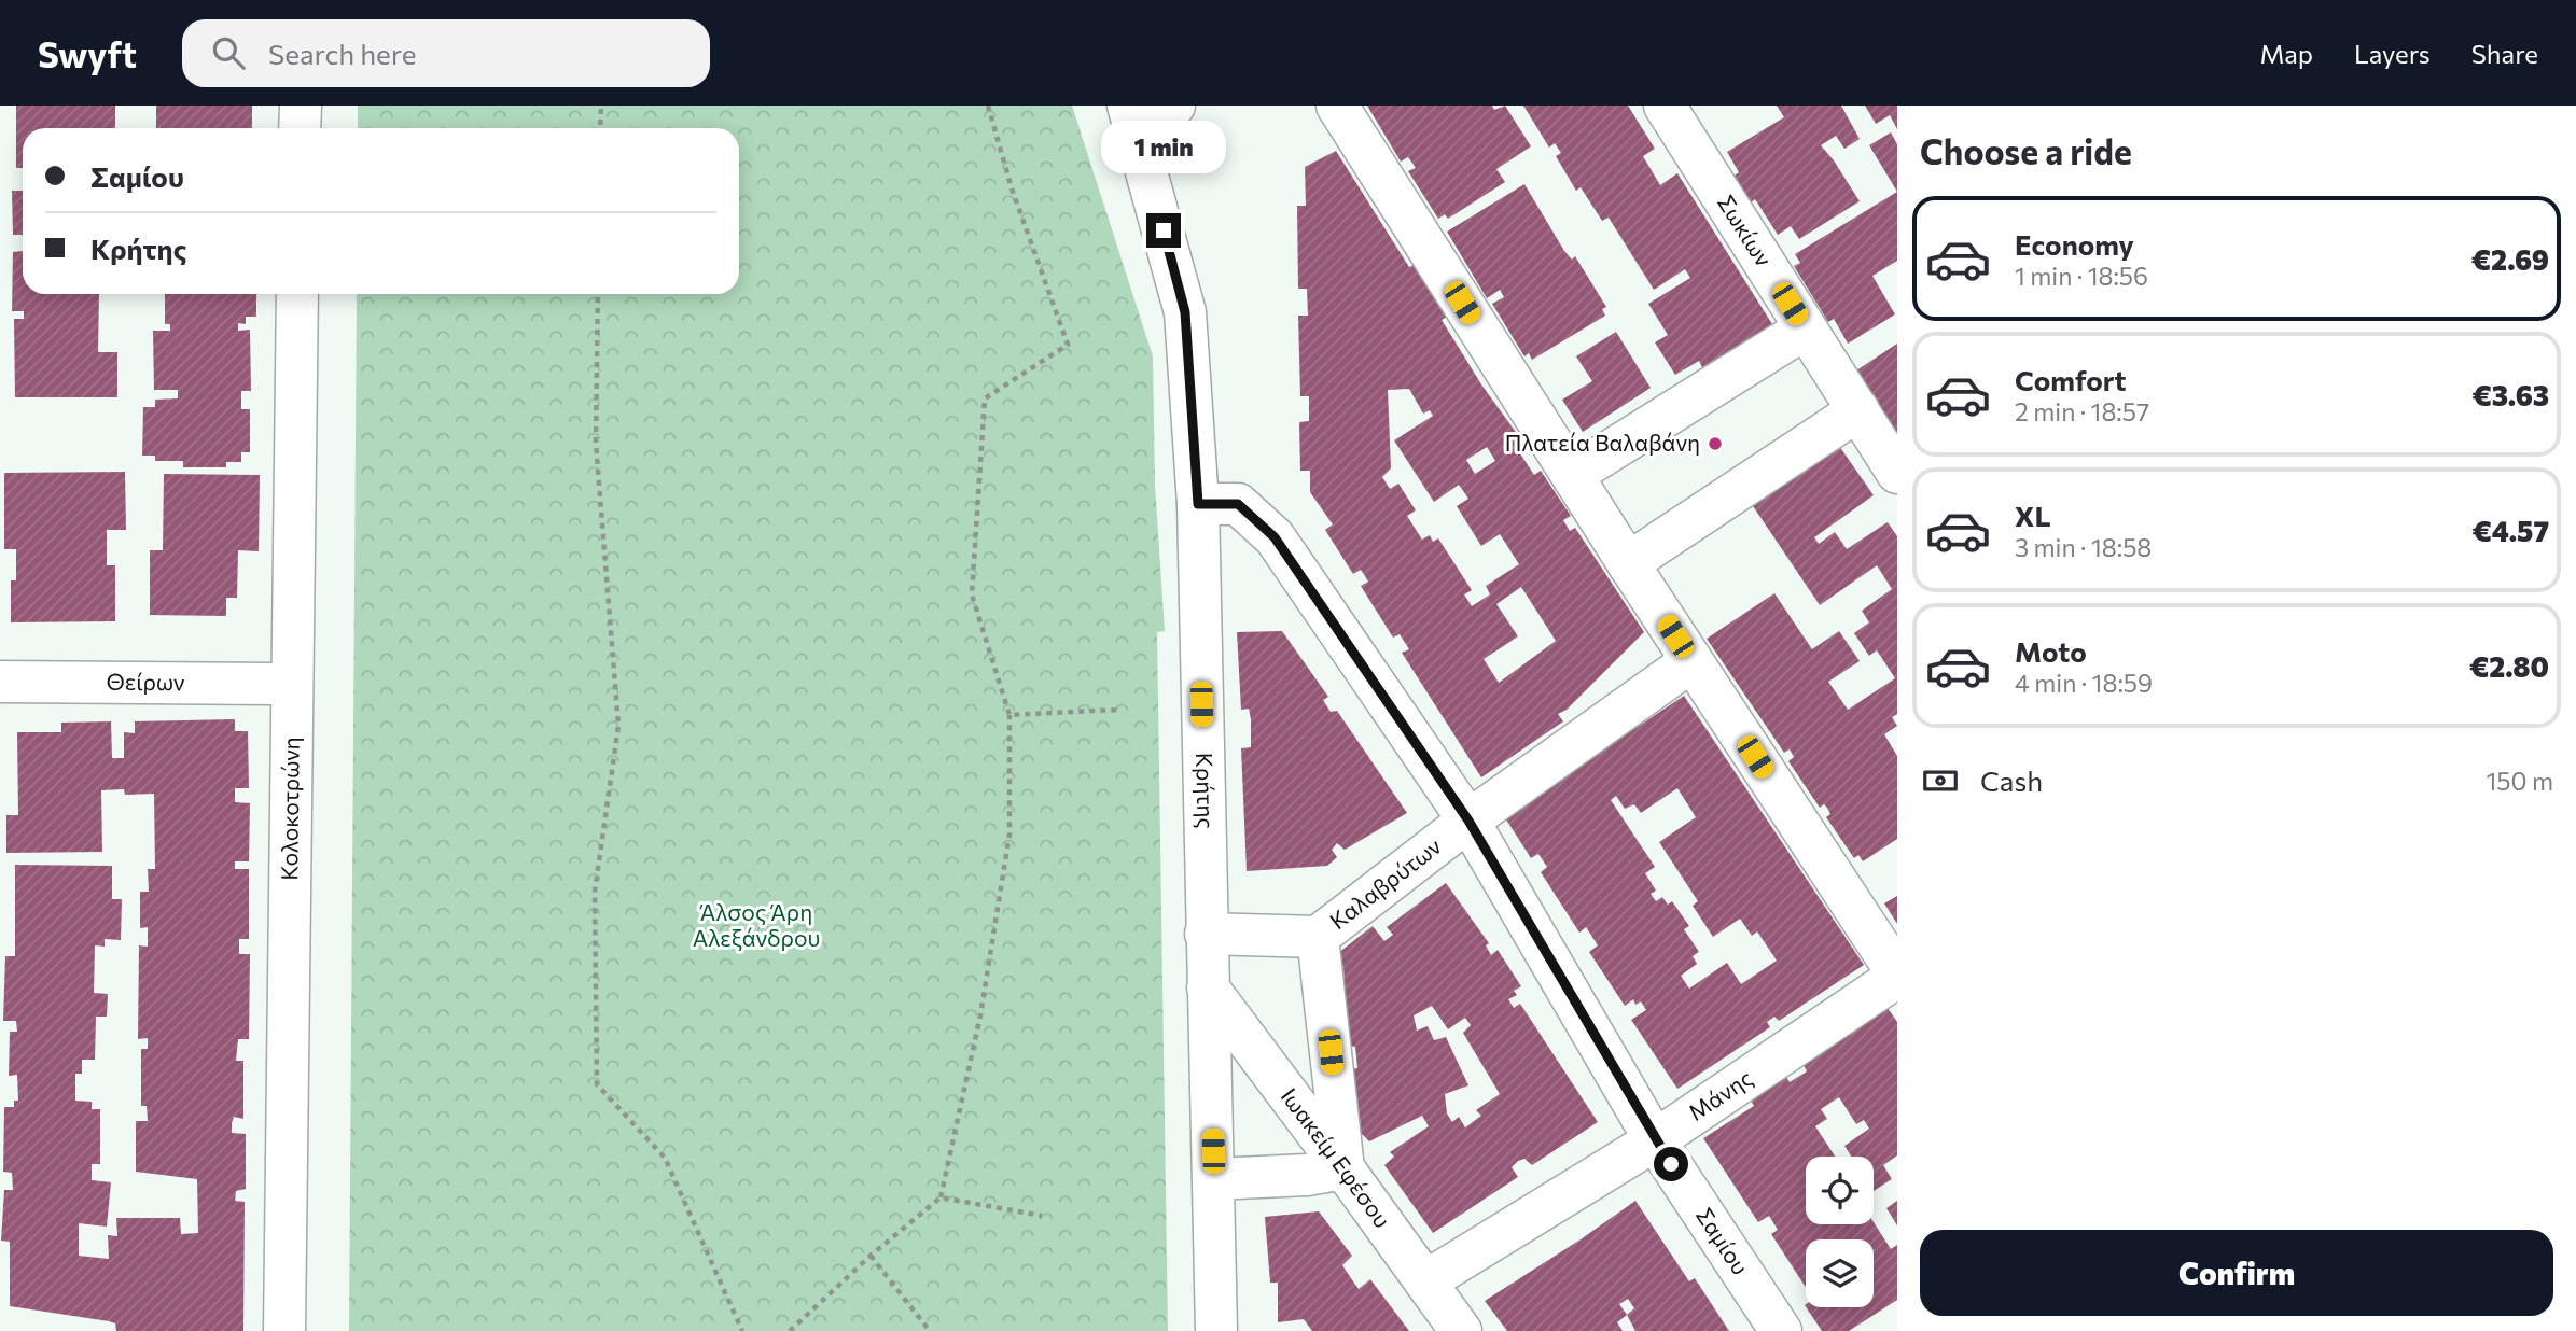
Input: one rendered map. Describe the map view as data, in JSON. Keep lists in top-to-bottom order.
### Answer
{
  "streets": {
    "street": [
      "Σωκίων",
      "Θείρων",
      "Κρήτης",
      "Κολοκοτρώνη",
      "Καλαβρύτων",
      "Μάνης",
      "Ιωακείμ Εφέσου",
      "Σαμίου"
    ]
  },
  "crossings": [
    ["Θείρων", "Κολοκοτρώνη"],
    ["Κρήτης", "Καλαβρύτων"],
    ["Κρήτης", "Ιωακείμ Εφέσου"],
    ["Κρήτης", "Σαμίου"],
    ["Καλαβρύτων", "Σαμίου"],
    ["Μάνης", "Ιωακείμ Εφέσου"],
    ["Μάνης", "Σαμίου"]
  ],
  "parks": ["Άλσος Άρη Αλεξάνδρου"],
  "places": ["Πλατεία Βαλαβάνη"],
  "page": {
    "header": "Swyft",
    "search": "Search here",
    "nav": ["Map", "Layers", "Share"],
    "heading": "Choose a ride",
    "bubble": "1 min",
    "banner": ["Σαμίου", "Κρήτης"],
    "list": [
      {
        "name": "Economy",
        "note": "1 min · 18:56",
        "value": "€2.69"
      },
      {
        "name": "Comfort",
        "note": "2 min · 18:57",
        "value": "€3.63"
      },
      {
        "name": "XL",
        "note": "3 min · 18:58",
        "value": "€4.57"
      },
      {
        "name": "Moto",
        "note": "4 min · 18:59",
        "value": "€2.80"
      }
    ],
    "pay": ["Cash", "150 m"],
    "buttons": "Confirm"
  }
}
